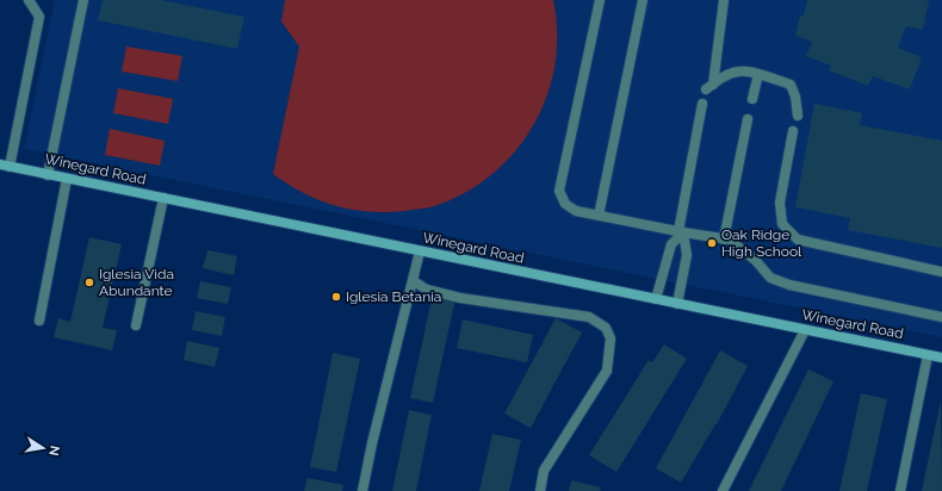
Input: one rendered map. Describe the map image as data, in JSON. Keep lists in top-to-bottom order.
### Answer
{
  "streets": {
    "street": ["Winegard Road"]
  },
  "places": ["Oak Ridge High School", "Iglesia Vida Abundante", "Iglesia Betania"],
  "north": "right"
}
